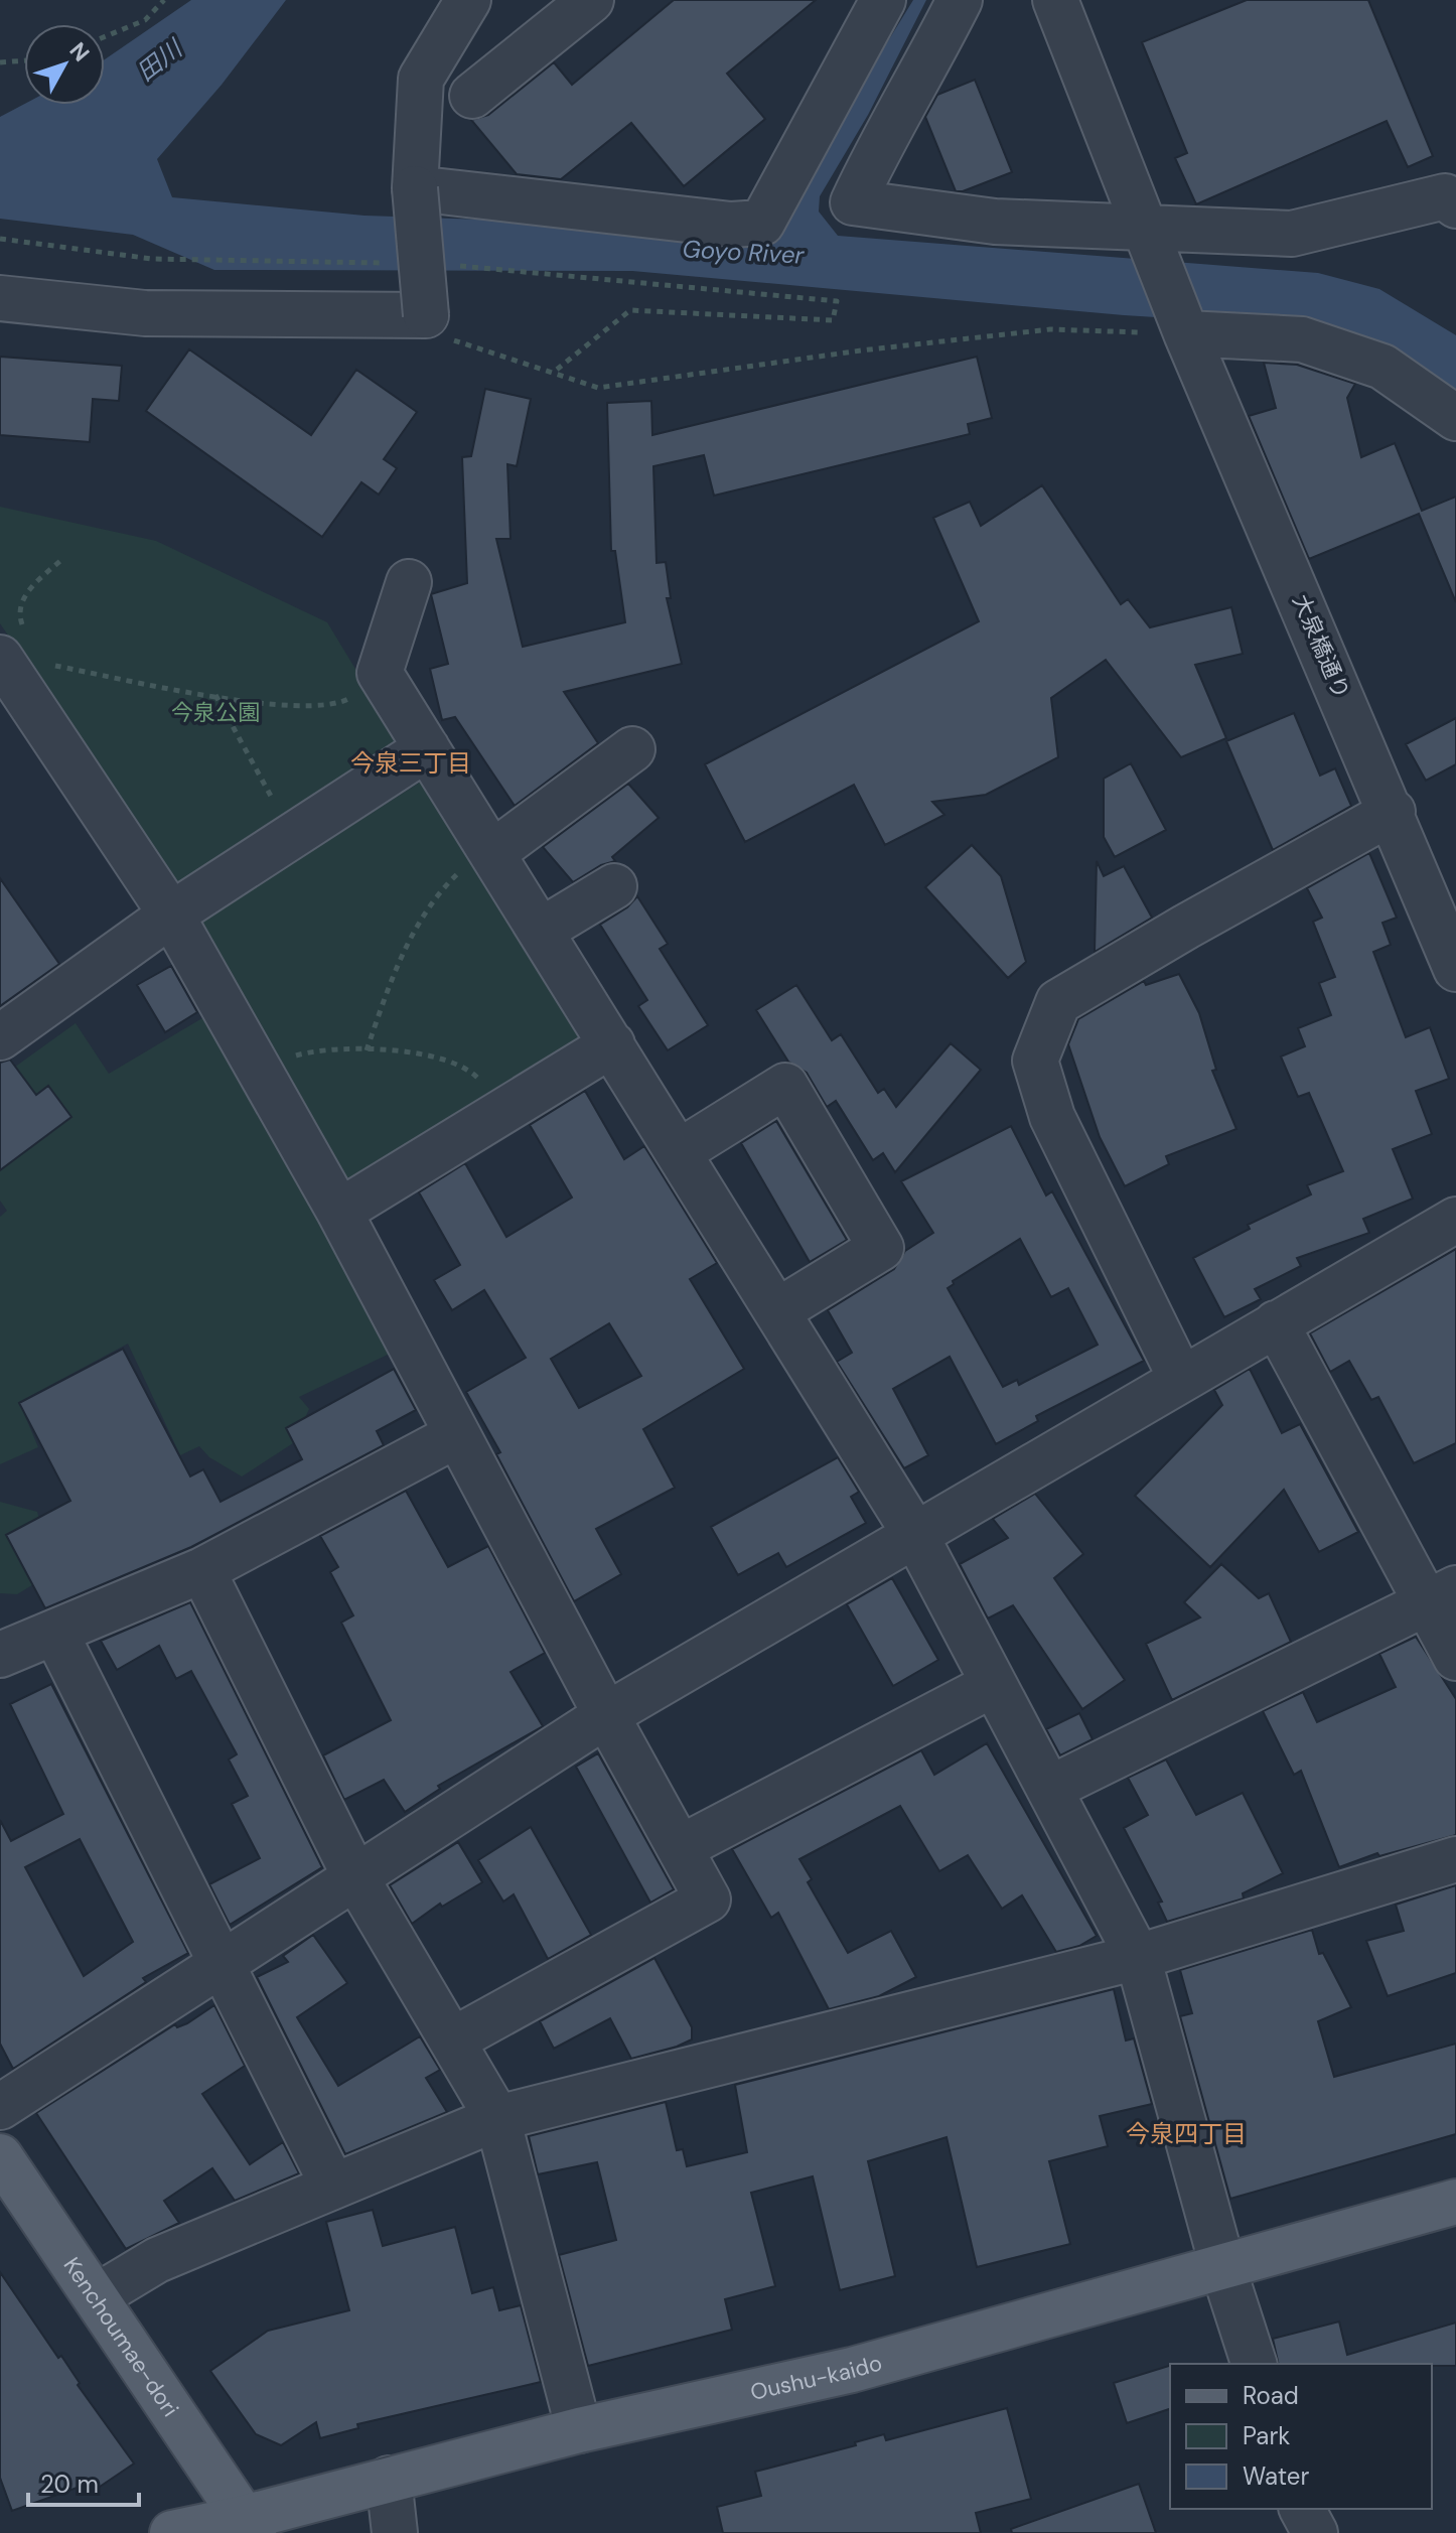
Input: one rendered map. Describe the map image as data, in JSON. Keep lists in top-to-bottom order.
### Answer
{
  "streets": {
    "main road": ["Kenchoumae-dori", "Oushu-kaido"],
    "street": ["大泉橋通り"]
  },
  "crossings": [
    ["Kenchoumae-dori", "Oushu-kaido"]
  ],
  "districts": ["今泉三丁目", "今泉四丁目"],
  "water": ["田川", "Goyo River"],
  "parks": ["今泉公園"],
  "legend": ["Road", "Park", "Water"],
  "scale_bar": "20 m",
  "north": "top right"
}
